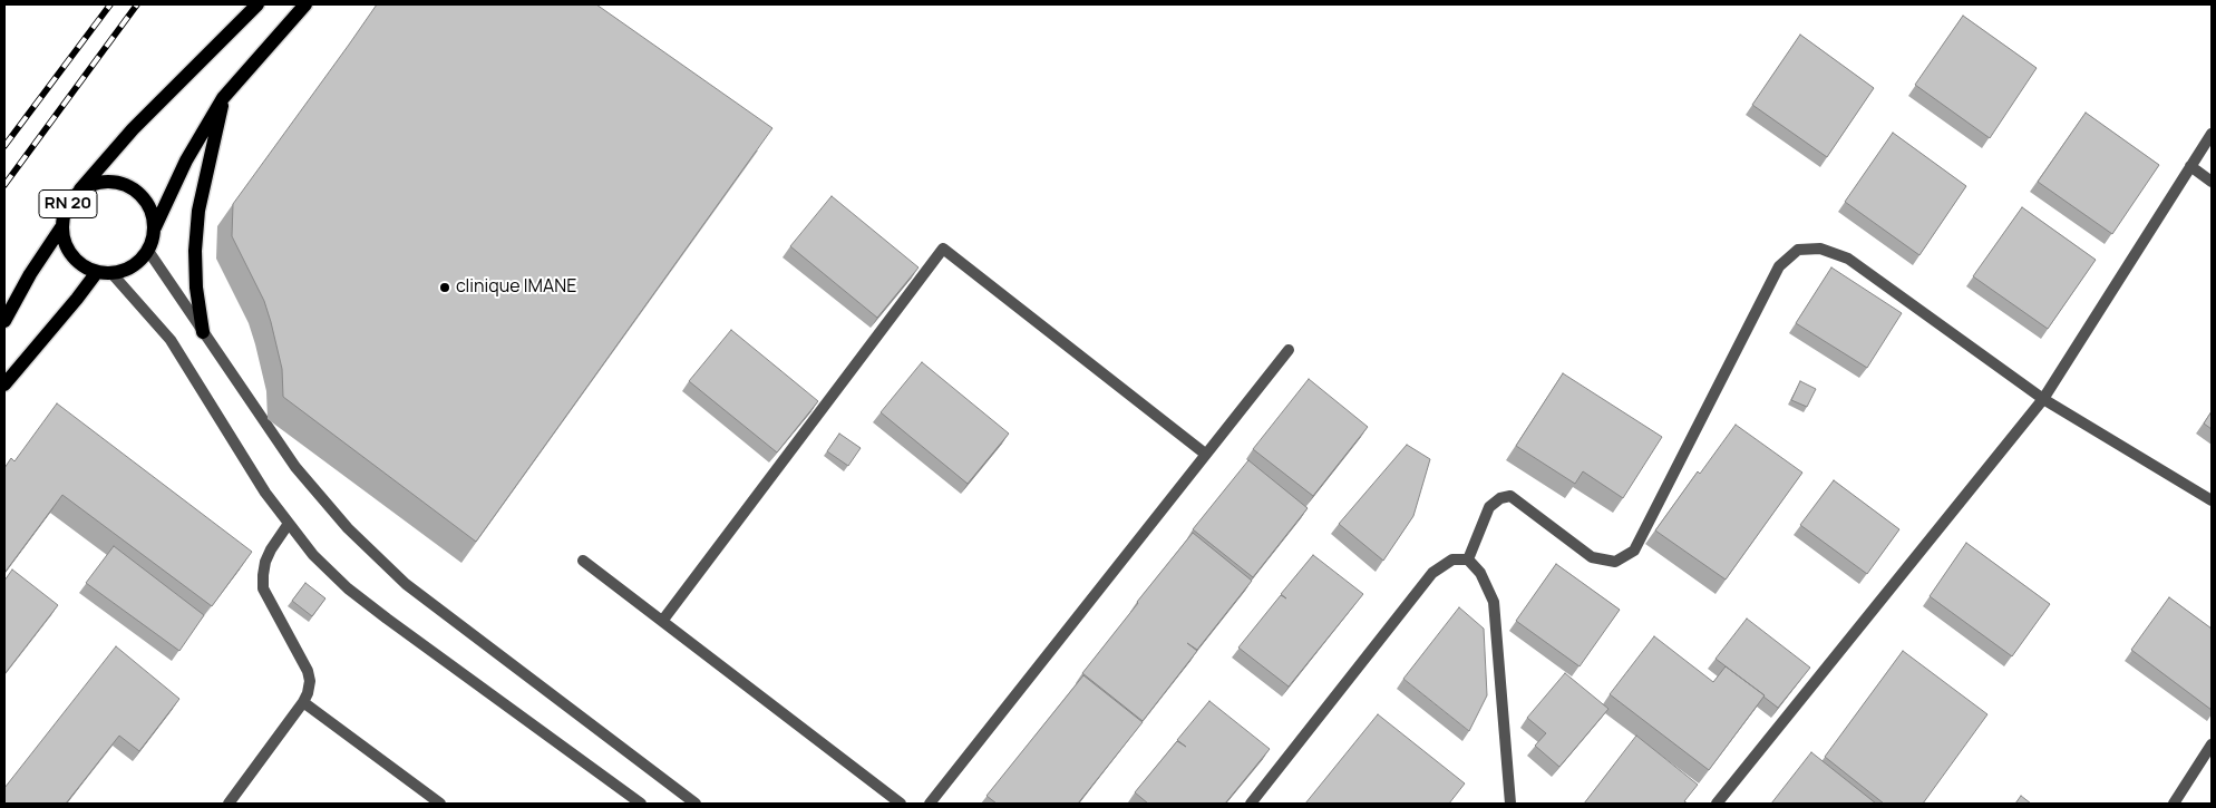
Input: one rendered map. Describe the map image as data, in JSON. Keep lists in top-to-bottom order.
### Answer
{
  "streets": {
    "main road": ["RN 20"]
  },
  "places": ["clinique IMANE"]
}
